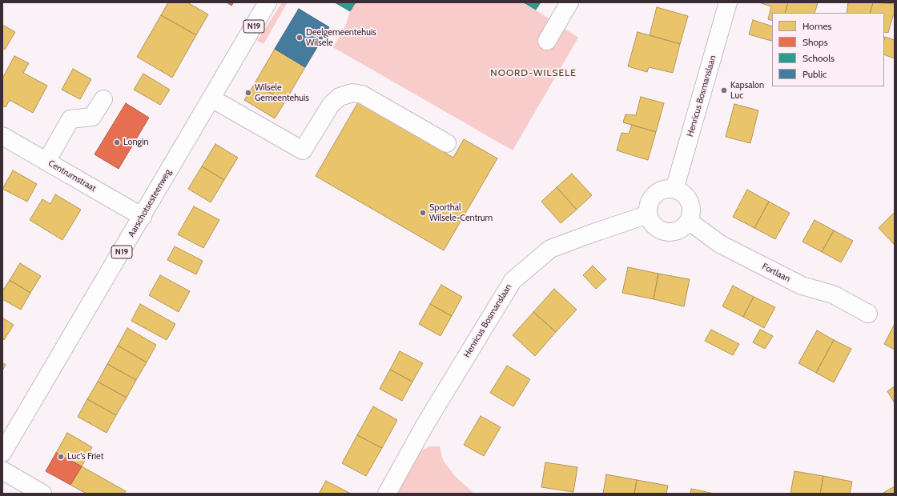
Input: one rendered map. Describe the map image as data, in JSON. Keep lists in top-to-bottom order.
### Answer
{
  "streets": {
    "street": [
      "N19",
      "Henricus Bosmanslaan",
      "Centrumstraat",
      "Aarschotsesteenweg",
      "Fortlaan"
    ]
  },
  "crossings": [
    ["Henricus Bosmanslaan", "Fortlaan"],
    ["Centrumstraat", "Aarschotsesteenweg"]
  ],
  "districts": ["NOORD-WILSELE"],
  "places": [
    "Deelgemeentehuis Wilsele",
    "Kapsalon Luc",
    "Wilsele Gemeentehuis",
    "Longin",
    "Sporthal Wilsele-Centrum",
    "Luc's Friet"
  ],
  "legend": [
    "Homes",
    "Shops",
    "Schools",
    "Public"
  ]
}
